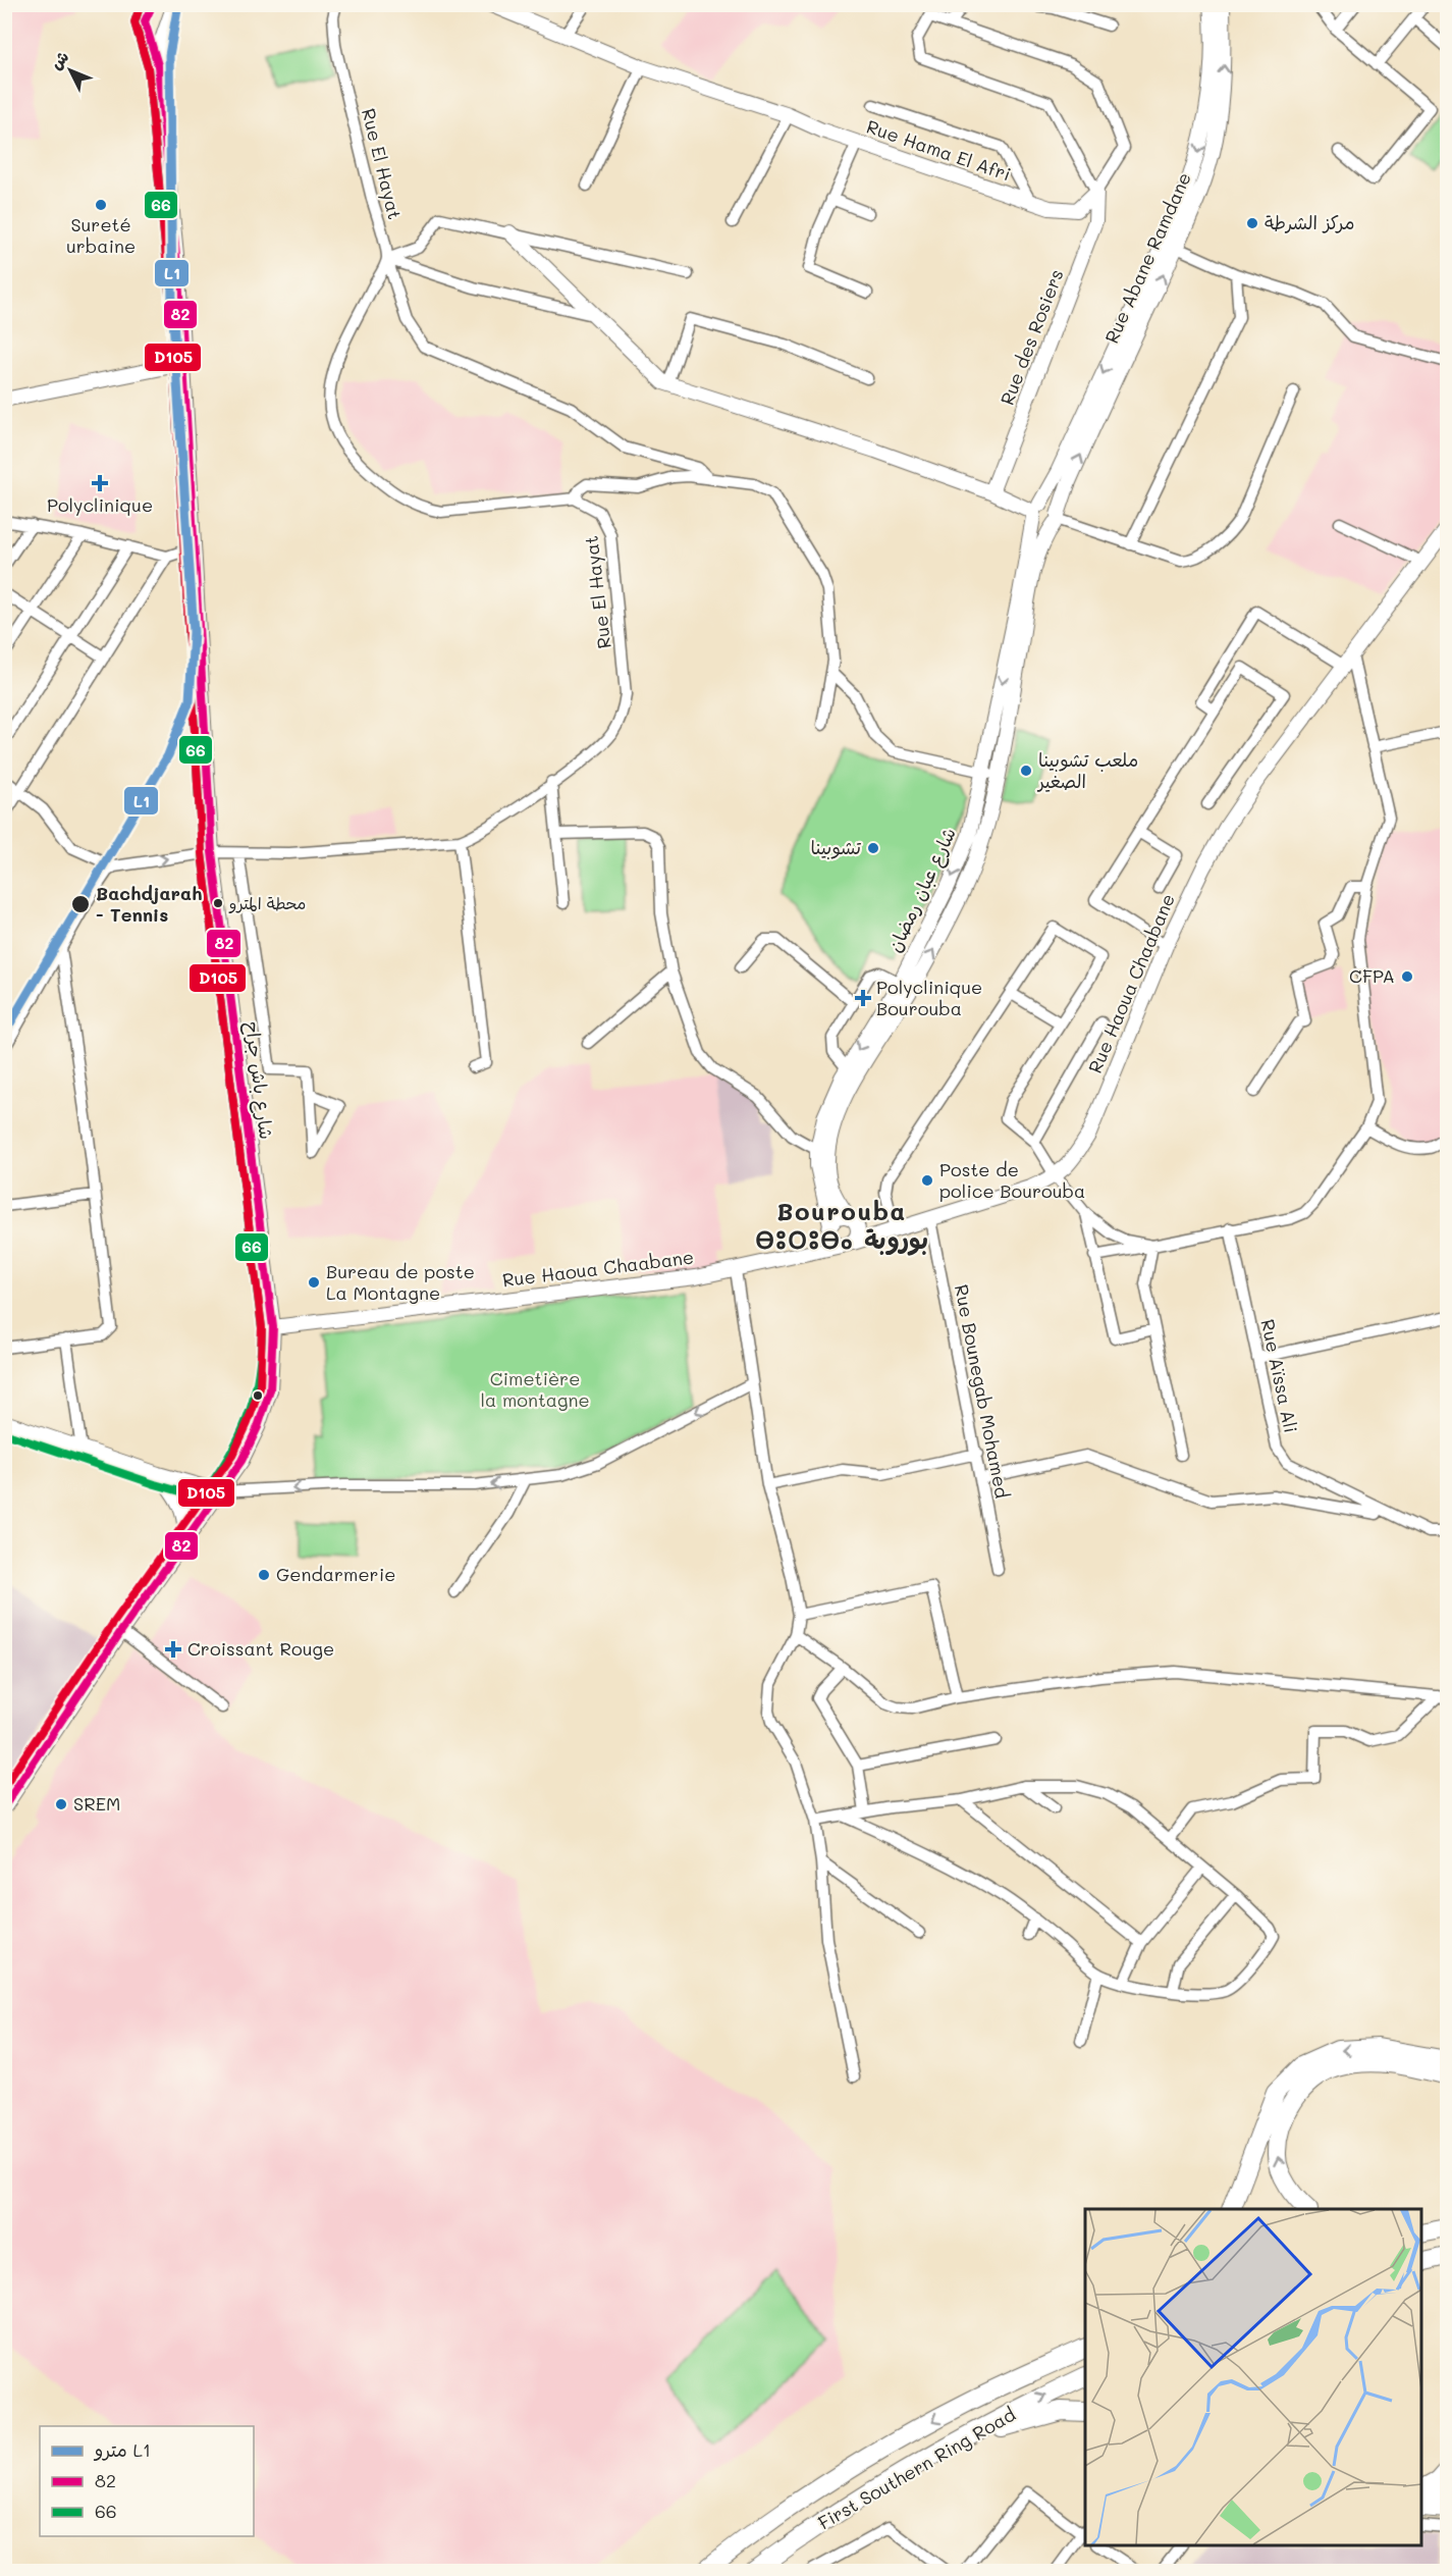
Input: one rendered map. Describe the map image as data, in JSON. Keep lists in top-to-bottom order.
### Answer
{
  "streets": {
    "highway": ["First Southern Ring Road"],
    "street": [
      "Rue Hama El Afri",
      "Rue El Hayat",
      "Rue Abane Ramdane",
      "Rue des Rosiers",
      "شارع عبان رمضان",
      "Rue Haoua Chaabane",
      "شارع باش جراح",
      "Rue Aïssa Ali",
      "Rue Bounegab Mohamed"
    ]
  },
  "crossings": [
    ["Rue Hama El Afri", "Rue des Rosiers"],
    ["Rue El Hayat", "شارع باش جراح"],
    ["Rue Abane Ramdane", "شارع عبان رمضان"],
    ["شارع عبان رمضان", "Rue Haoua Chaabane"],
    ["Rue Haoua Chaabane", "شارع باش جراح"],
    ["Rue Haoua Chaabane", "Rue Bounegab Mohamed"]
  ],
  "districts": ["Bourouba ⴱⵓⵔⵓⴱⴰ بوروبة"],
  "parks": ["Cimetière la montagne"],
  "places": {
    "other": [
      "Sureté urbaine",
      "مركز الشرطة",
      "ملعب تشوبينا الصغير",
      "تشوبينا",
      "محطة المترو",
      "Bachdjarah - Tennis",
      "CFPA",
      "Poste de police Bourouba",
      "Bureau de poste La Montagne",
      "Gendarmerie",
      "SREM"
    ],
    "health": ["Polyclinique", "Polyclinique Bourouba", "Croissant Rouge"]
  },
  "lines": [
    "metro line L1",
    "transit line 82",
    "transit line 66",
    "transit line D105"
  ],
  "legend": ["مترو L1", "82", "66"],
  "north": "top left"
}
